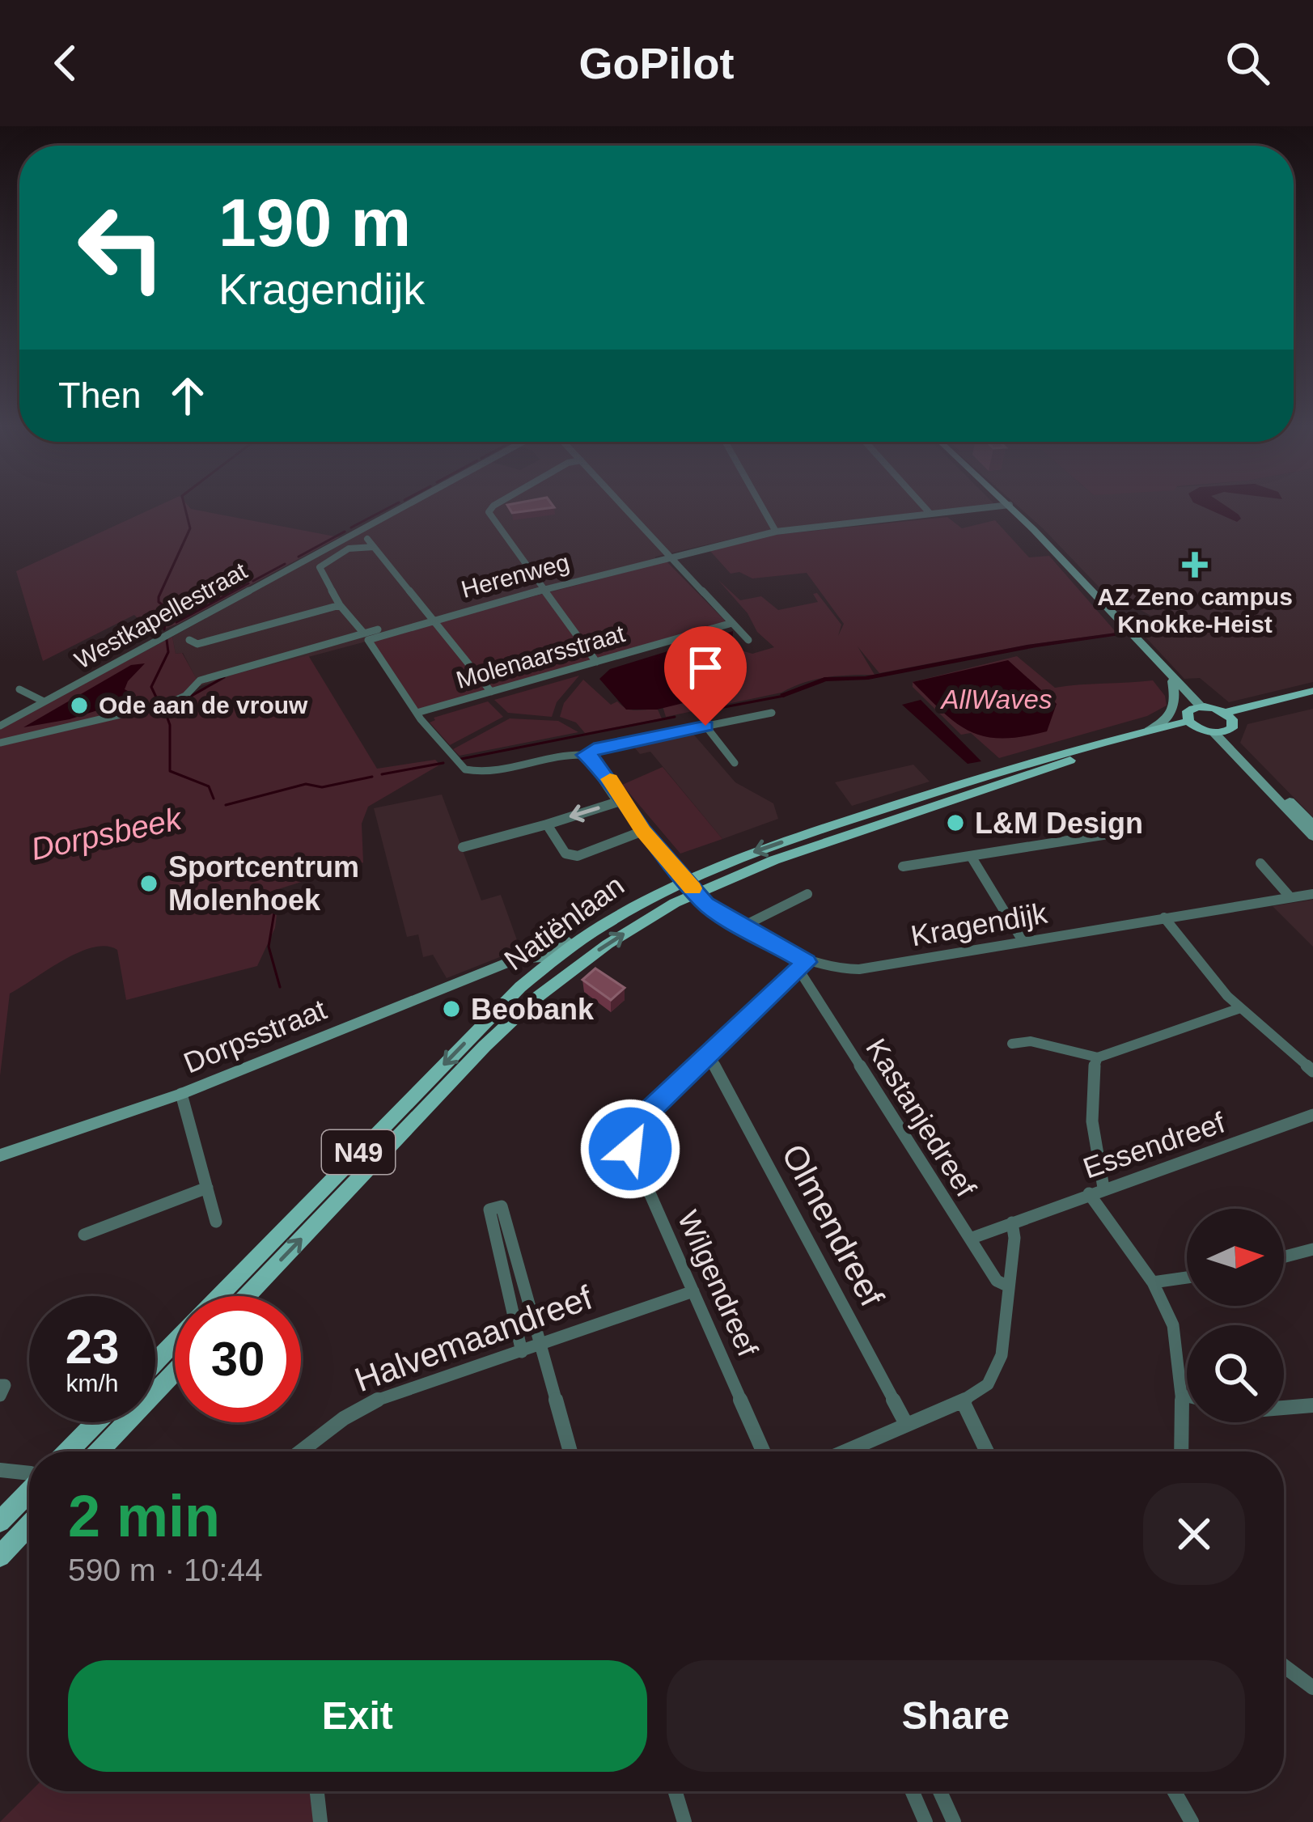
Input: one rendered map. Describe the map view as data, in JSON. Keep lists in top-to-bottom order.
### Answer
{
  "streets": {
    "main road": ["Natiënlaan", "N49"],
    "street": [
      "Herenweg",
      "Westkapellestraat",
      "Molenaarsstraat",
      "Kragendijk",
      "Dorpsstraat",
      "Kastanjedreef",
      "Essendreef",
      "Olmendreef",
      "Wilgendreef",
      "Halvemaandreef"
    ]
  },
  "crossings": [
    ["Natiënlaan", "Kragendijk"],
    ["Natiënlaan", "Dorpsstraat"],
    ["Kragendijk", "Kastanjedreef"],
    ["Kragendijk", "Wilgendreef"],
    ["Kastanjedreef", "Essendreef"],
    ["Kastanjedreef", "Wilgendreef"],
    ["Olmendreef", "Wilgendreef"],
    ["Wilgendreef", "Halvemaandreef"]
  ],
  "water": ["AllWaves", "Dorpsbeek"],
  "places": {
    "health": ["AZ Zeno campus Knokke-Heist"],
    "other": [
      "Ode aan de vrouw",
      "L&M Design",
      "Sportcentrum Molenhoek",
      "Beobank"
    ]
  },
  "north": "right",
  "page": {
    "header": "GoPilot",
    "turn": ["190 m", "Kragendijk"],
    "then": "Then",
    "speed": "23 km/h",
    "limit": "30",
    "heading": ["2 min", "590 m · 10:44"],
    "buttons": ["Exit", "Share"]
  }
}
